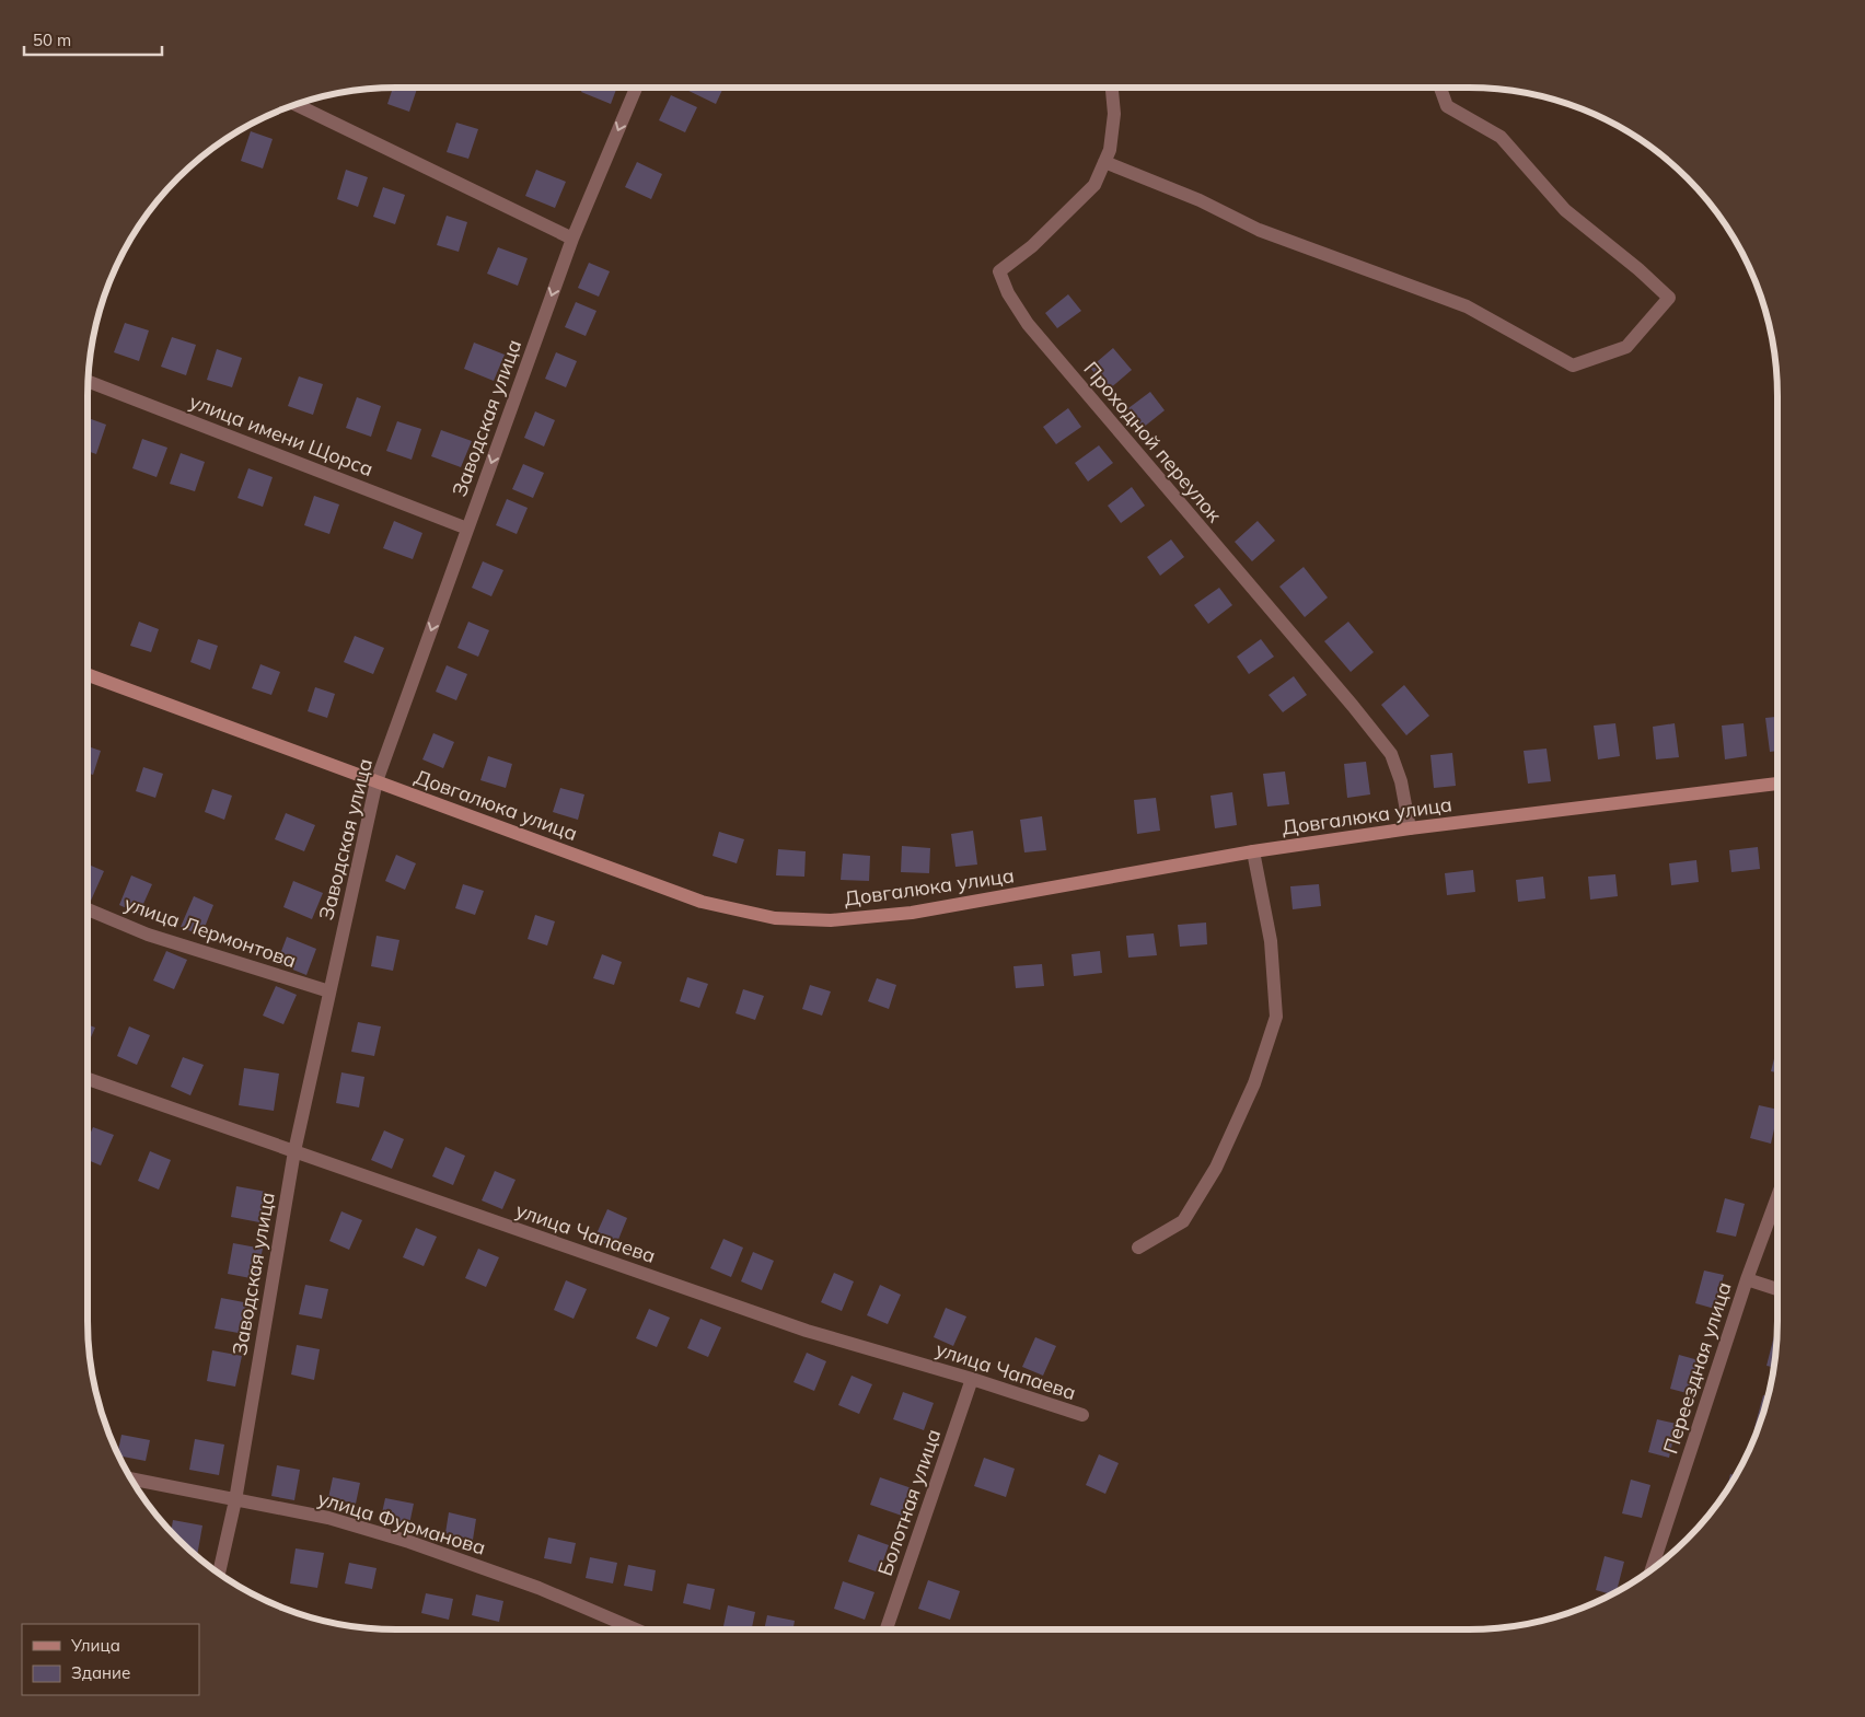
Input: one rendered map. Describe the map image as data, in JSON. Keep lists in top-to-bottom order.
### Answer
{
  "streets": {
    "street": [
      "Заводская улица",
      "улица имени Щорса",
      "Проходной переулок",
      "Довгалюка улица",
      "улица Лермонтова",
      "улица Чапаева",
      "Переездная улица",
      "Болотная улица",
      "улица Фурманова"
    ]
  },
  "crossings": [
    ["Заводская улица", "улица имени Щорса"],
    ["Заводская улица", "Довгалюка улица"],
    ["Заводская улица", "улица Лермонтова"],
    ["Заводская улица", "улица Чапаева"],
    ["Заводская улица", "улица Фурманова"],
    ["Проходной переулок", "Довгалюка улица"],
    ["улица Чапаева", "Болотная улица"]
  ],
  "one_way": ["Заводская улица"],
  "legend": ["Улица", "Здание"],
  "scale_bar": "50 m"
}
